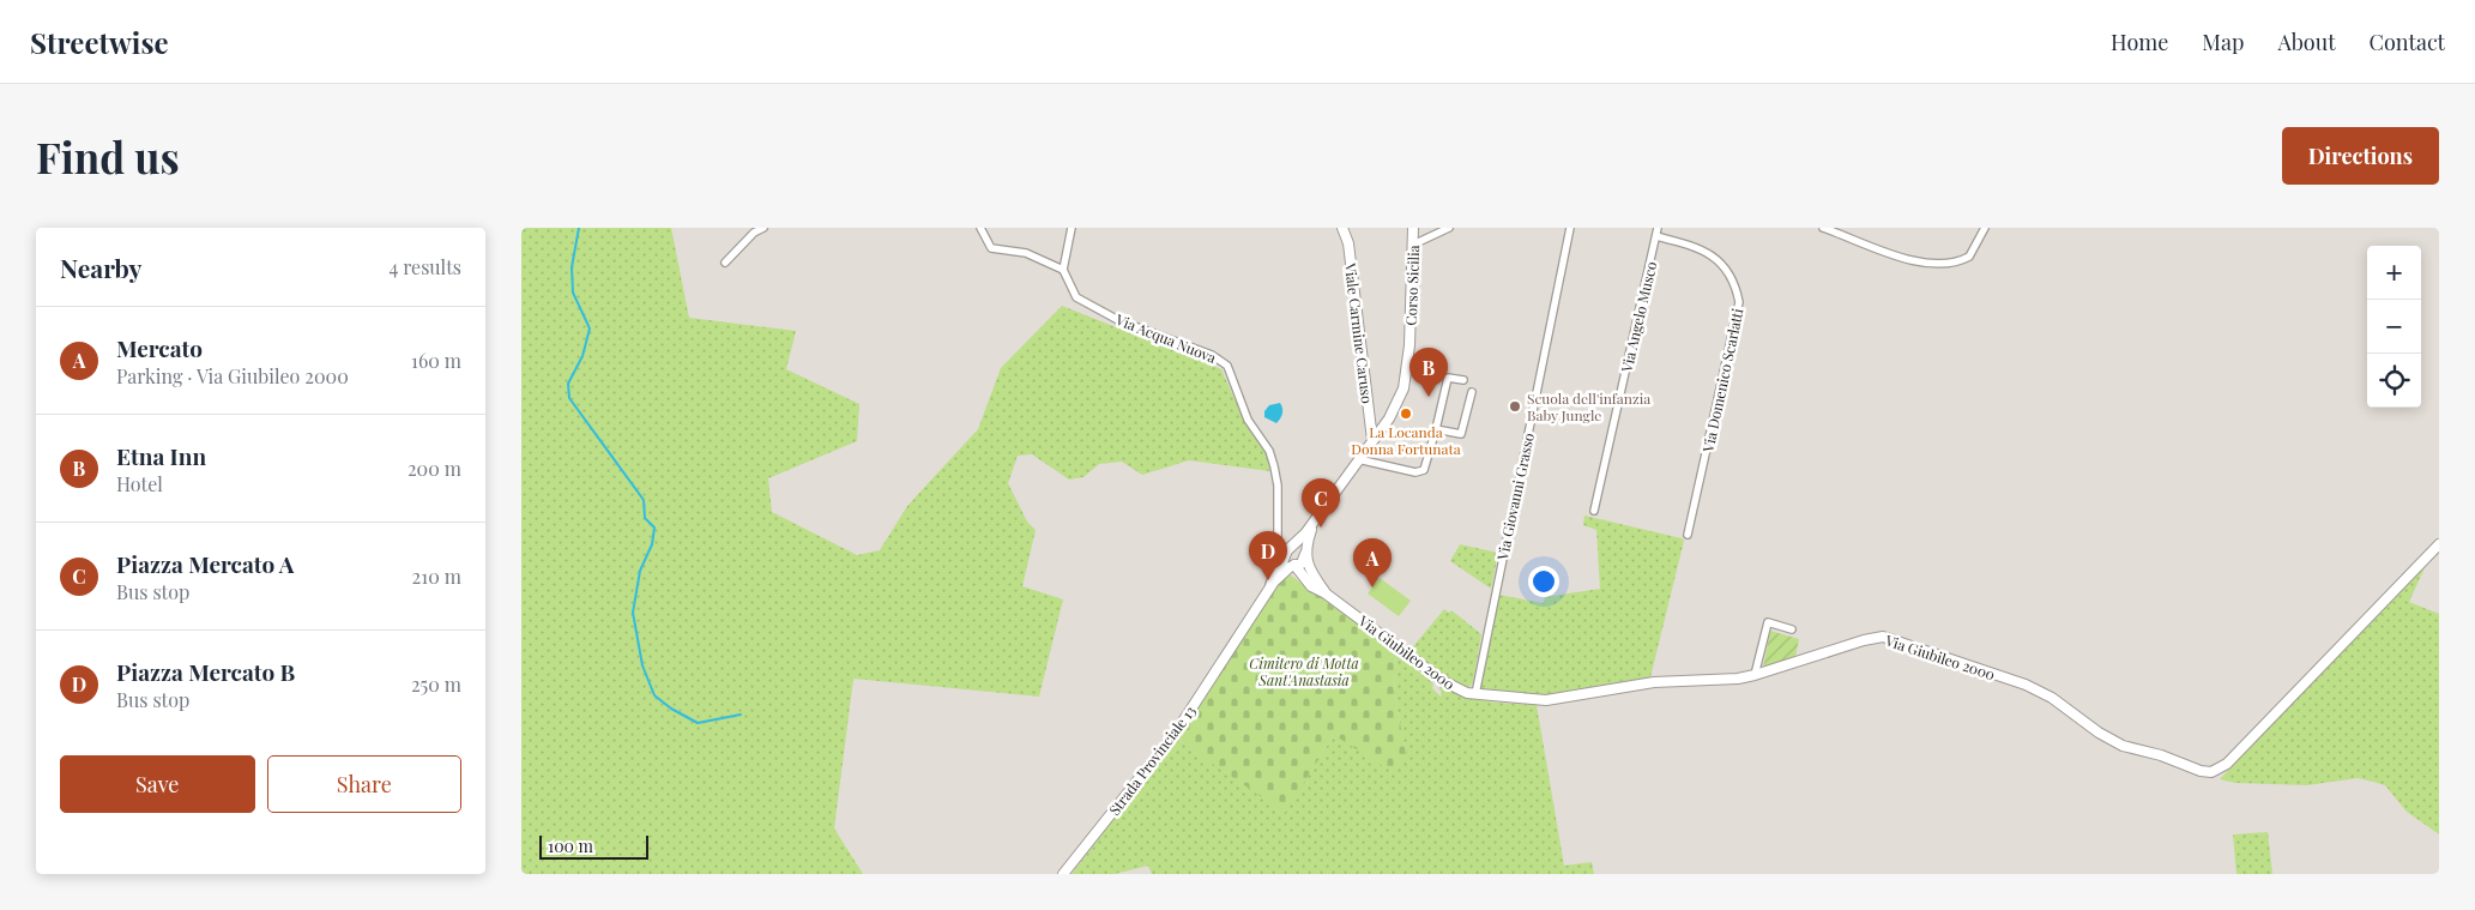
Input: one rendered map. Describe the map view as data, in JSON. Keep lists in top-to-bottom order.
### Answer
{
  "streets": {
    "street": [
      "Corso Sicilia",
      "Via Angelo Musco",
      "Viale Carmine Caruso",
      "Via Acqua Nuova",
      "Via Domenico Scarlatti",
      "Via Giovanni Grasso",
      "Via Giubileo 2000",
      "Strada Provinciale 13"
    ]
  },
  "crossings": [
    ["Corso Sicilia", "Viale Carmine Caruso"],
    ["Via Angelo Musco", "Via Domenico Scarlatti"],
    ["Via Acqua Nuova", "Via Giubileo 2000"],
    ["Via Acqua Nuova", "Strada Provinciale 13"],
    ["Via Giovanni Grasso", "Via Giubileo 2000"]
  ],
  "parks": ["Cimitero di Motta Sant'Anastasia"],
  "places": ["Scuola dell'infanzia Baby Jungle", "La Locanda Donna Fortunata"],
  "scale_bar": "100 m",
  "page": {
    "header": "Streetwise",
    "nav": [
      "Home",
      "Map",
      "About",
      "Contact"
    ],
    "buttons": [
      "Directions",
      ["Save", "Share"]
    ],
    "title": "Find us",
    "heading": ["Nearby", "4 results"],
    "map_buttons": ["+", "−"],
    "list": [
      {
        "mark": "A",
        "name": "Mercato",
        "note": "Parking · Via Giubileo 2000",
        "value": "160 m"
      },
      {
        "mark": "B",
        "name": "Etna Inn",
        "note": "Hotel",
        "value": "200 m"
      },
      {
        "mark": "C",
        "name": "Piazza Mercato A",
        "note": "Bus stop",
        "value": "210 m"
      },
      {
        "mark": "D",
        "name": "Piazza Mercato B",
        "note": "Bus stop",
        "value": "250 m"
      }
    ],
    "pins": [
      "B",
      "C",
      "D",
      "A"
    ],
    "scale": "100 m"
  }
}
